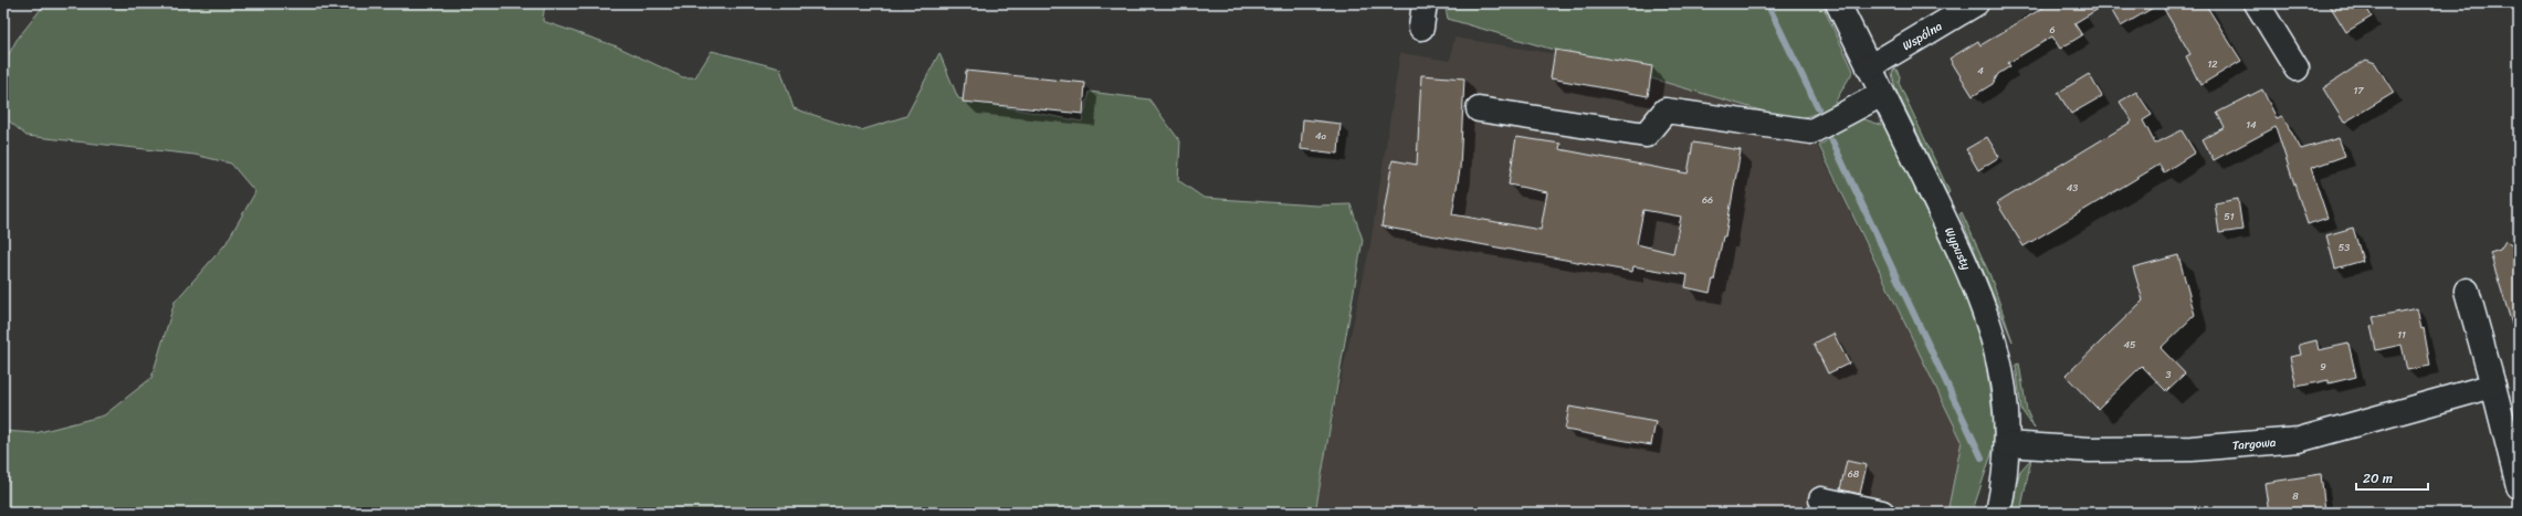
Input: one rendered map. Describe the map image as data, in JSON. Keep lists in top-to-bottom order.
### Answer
{
  "streets": {
    "street": ["Wspólna", "Wypusty", "Targowa"]
  },
  "crossings": [
    ["Wspólna", "Wypusty"],
    ["Wypusty", "Targowa"]
  ],
  "house_numbers": [
    "6",
    "12",
    "4",
    "17",
    "14",
    "4a",
    "43",
    "66",
    "51",
    "53",
    "11",
    "45",
    "9",
    "3",
    "68",
    "8"
  ],
  "scale_bar": "20 m"
}
